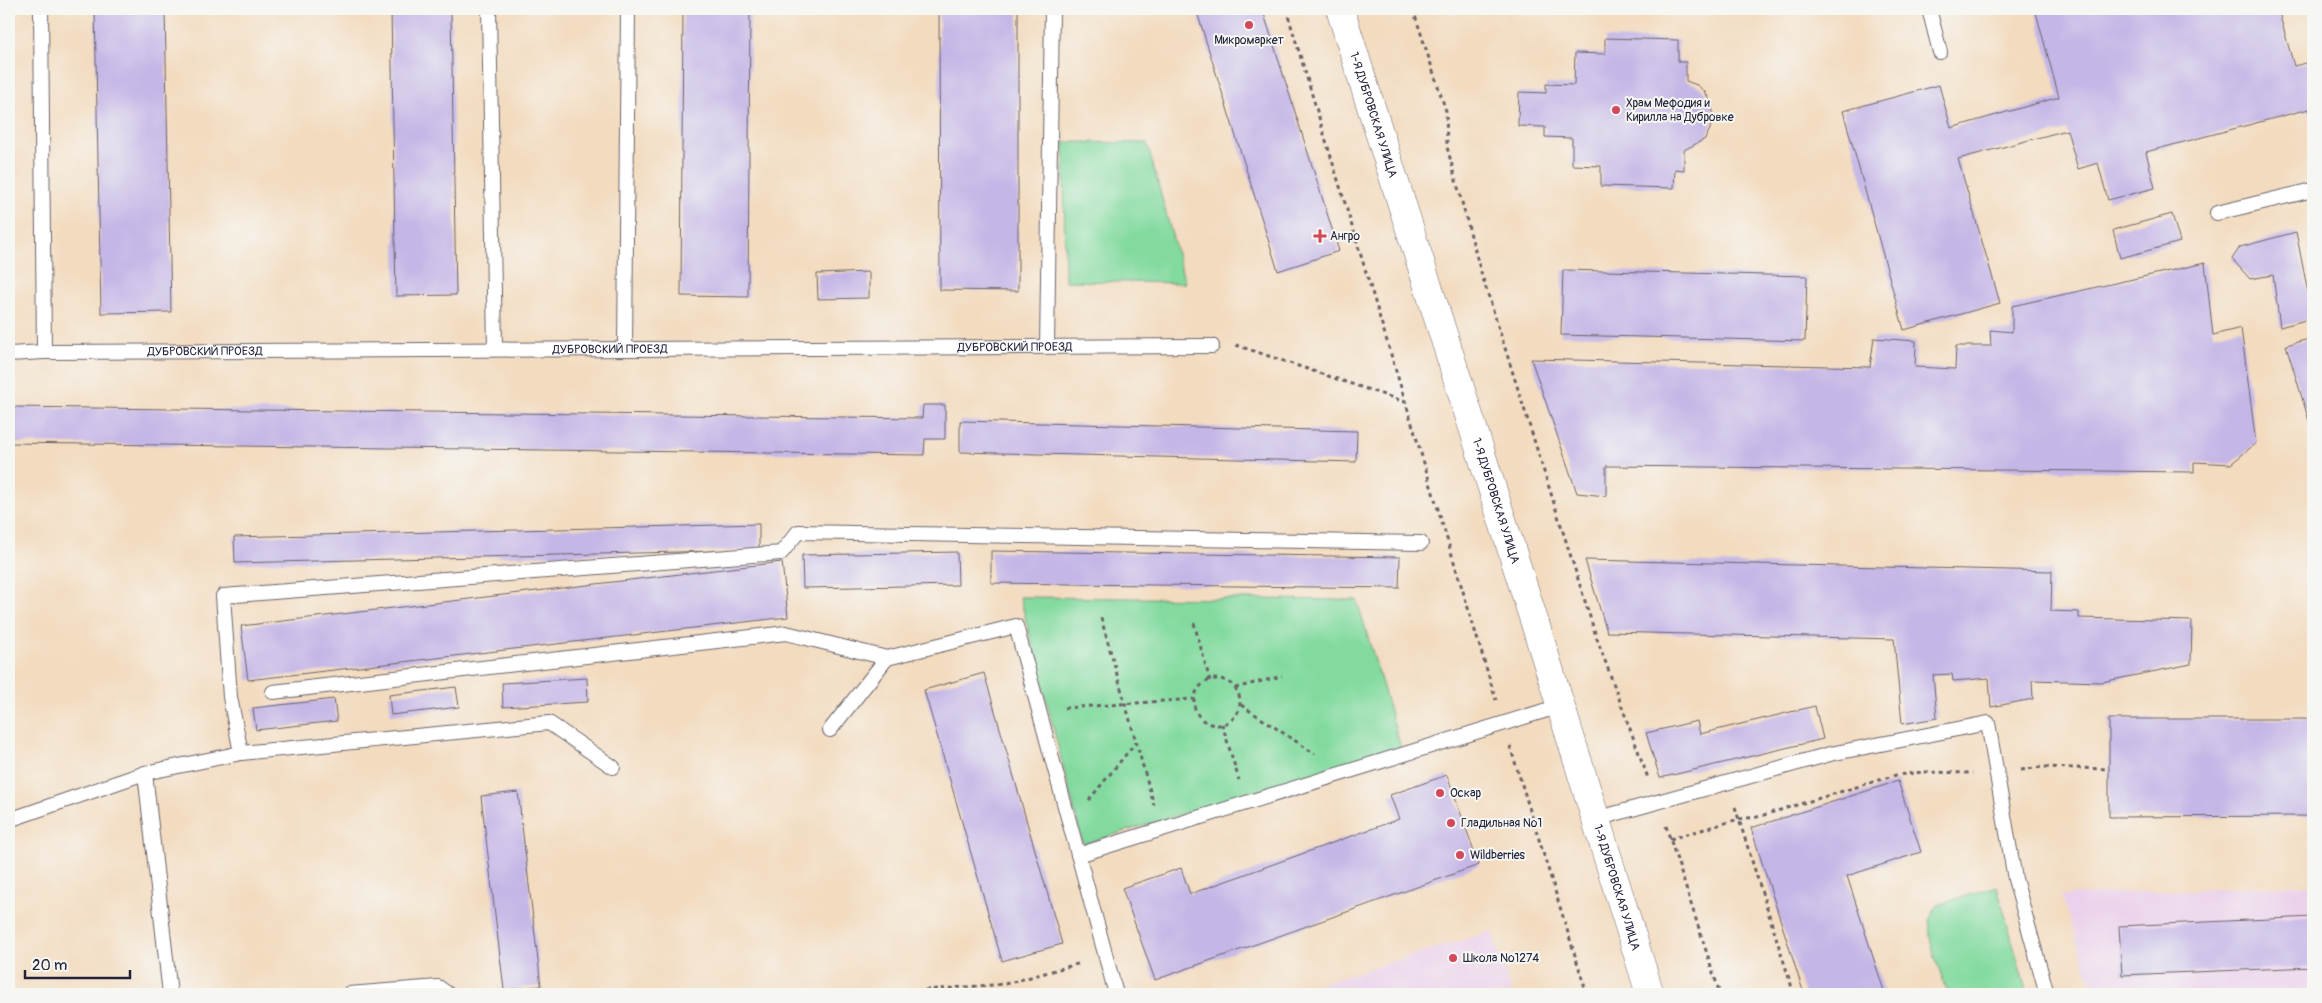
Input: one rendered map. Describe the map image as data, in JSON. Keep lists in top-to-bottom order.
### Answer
{
  "streets": {
    "main road": ["1-Я ДУБРОВСКАЯ УЛИЦА"],
    "lane": ["ДУБРОВСКИЙ ПРОЕЗД"]
  },
  "places": {
    "other": [
      "Микромаркет",
      "Храм Мефодия и Кирилла на Дубровке",
      "Оскар",
      "Гладильная №1",
      "Wildberries",
      "Школа №1274"
    ],
    "health": ["Ангро"]
  },
  "scale_bar": "20 m"
}
